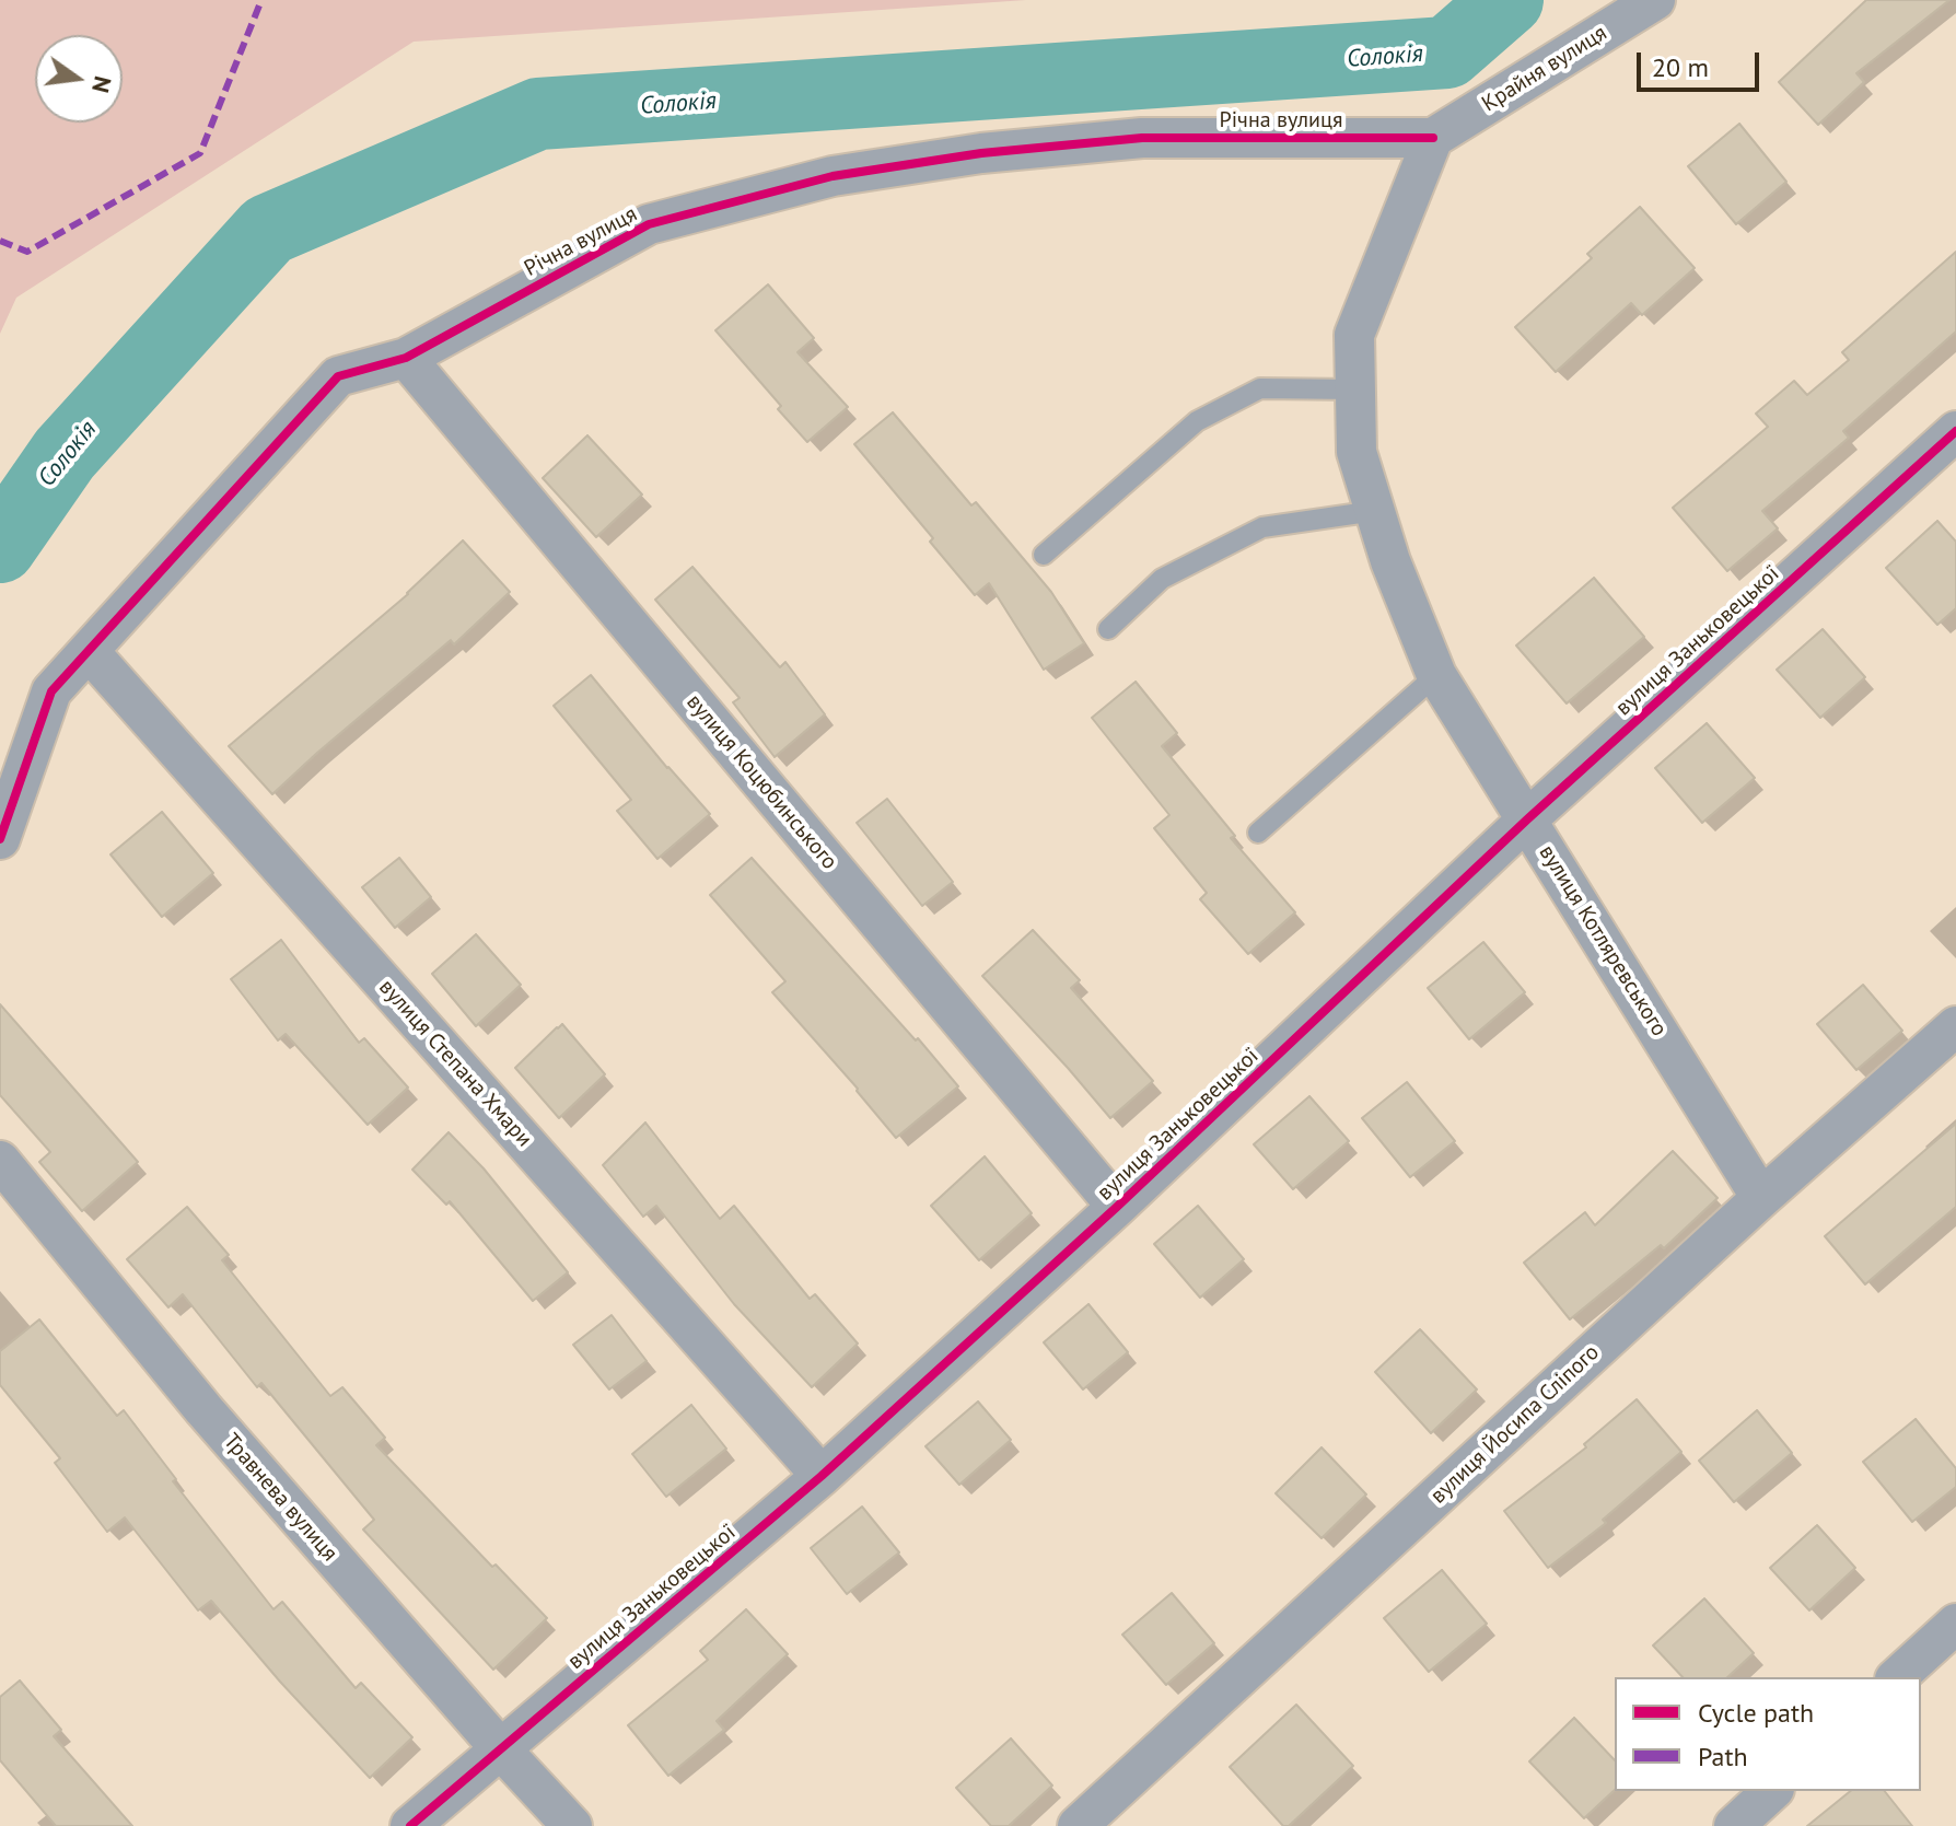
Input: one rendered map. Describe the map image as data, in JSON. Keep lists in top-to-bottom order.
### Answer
{
  "streets": {
    "street": [
      "Крайня вулиця",
      "Річна вулиця",
      "вулиця Заньковецької",
      "вулиця Коцюбинського",
      "вулиця Котляревського",
      "вулиця Степана Хмари",
      "вулиця Йосипа Сліпого",
      "Травнева вулиця"
    ]
  },
  "crossings": [
    ["Крайня вулиця", "Річна вулиця"],
    ["Крайня вулиця", "вулиця Котляревського"],
    ["Річна вулиця", "вулиця Коцюбинського"],
    ["Річна вулиця", "вулиця Котляревського"],
    ["Річна вулиця", "вулиця Степана Хмари"],
    ["вулиця Заньковецької", "вулиця Коцюбинського"],
    ["вулиця Заньковецької", "вулиця Котляревського"],
    ["вулиця Заньковецької", "вулиця Степана Хмари"],
    ["вулиця Заньковецької", "Травнева вулиця"],
    ["вулиця Котляревського", "вулиця Йосипа Сліпого"]
  ],
  "water": ["Солокія"],
  "legend": ["Cycle path", "Path"],
  "scale_bar": "20 m",
  "north": "right"
}
